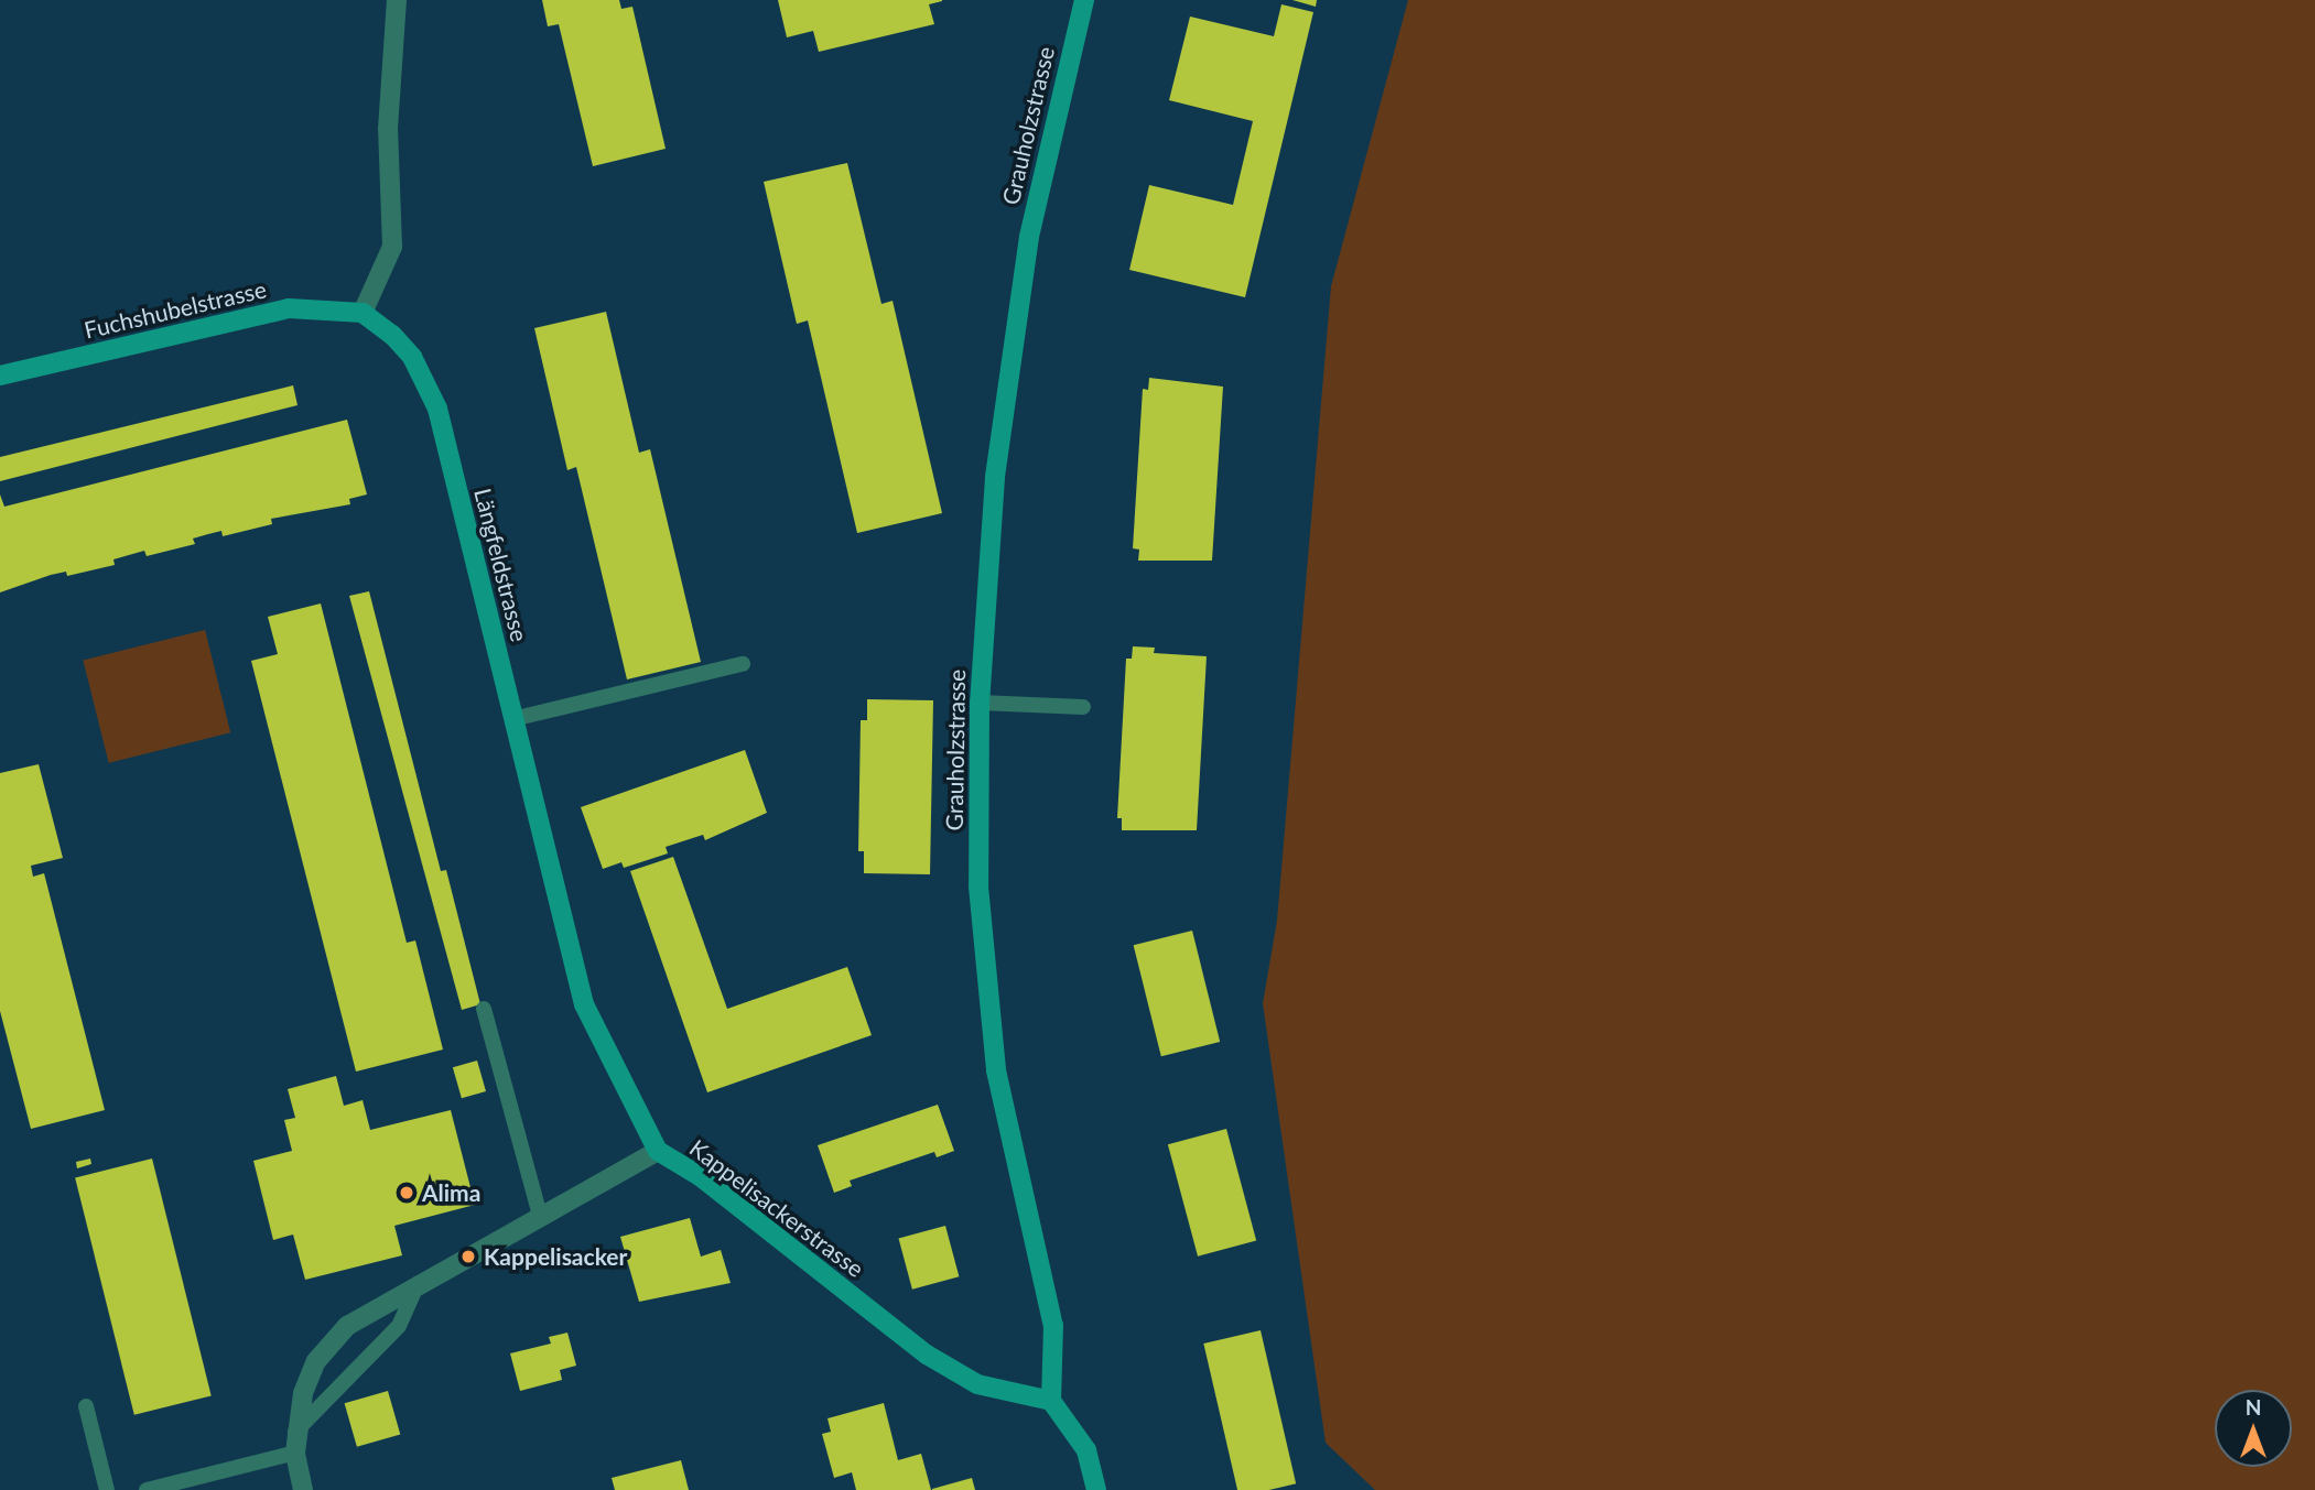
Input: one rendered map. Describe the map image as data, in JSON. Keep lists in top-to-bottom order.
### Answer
{
  "streets": {
    "street": [
      "Grauholzstrasse",
      "Fuchshubelstrasse",
      "Längfeldstrasse",
      "Kappelisackerstrasse"
    ]
  },
  "crossings": [
    ["Grauholzstrasse", "Kappelisackerstrasse"],
    ["Fuchshubelstrasse", "Längfeldstrasse"],
    ["Längfeldstrasse", "Kappelisackerstrasse"]
  ],
  "places": ["Alima", "Kappelisacker"],
  "north": "top"
}
